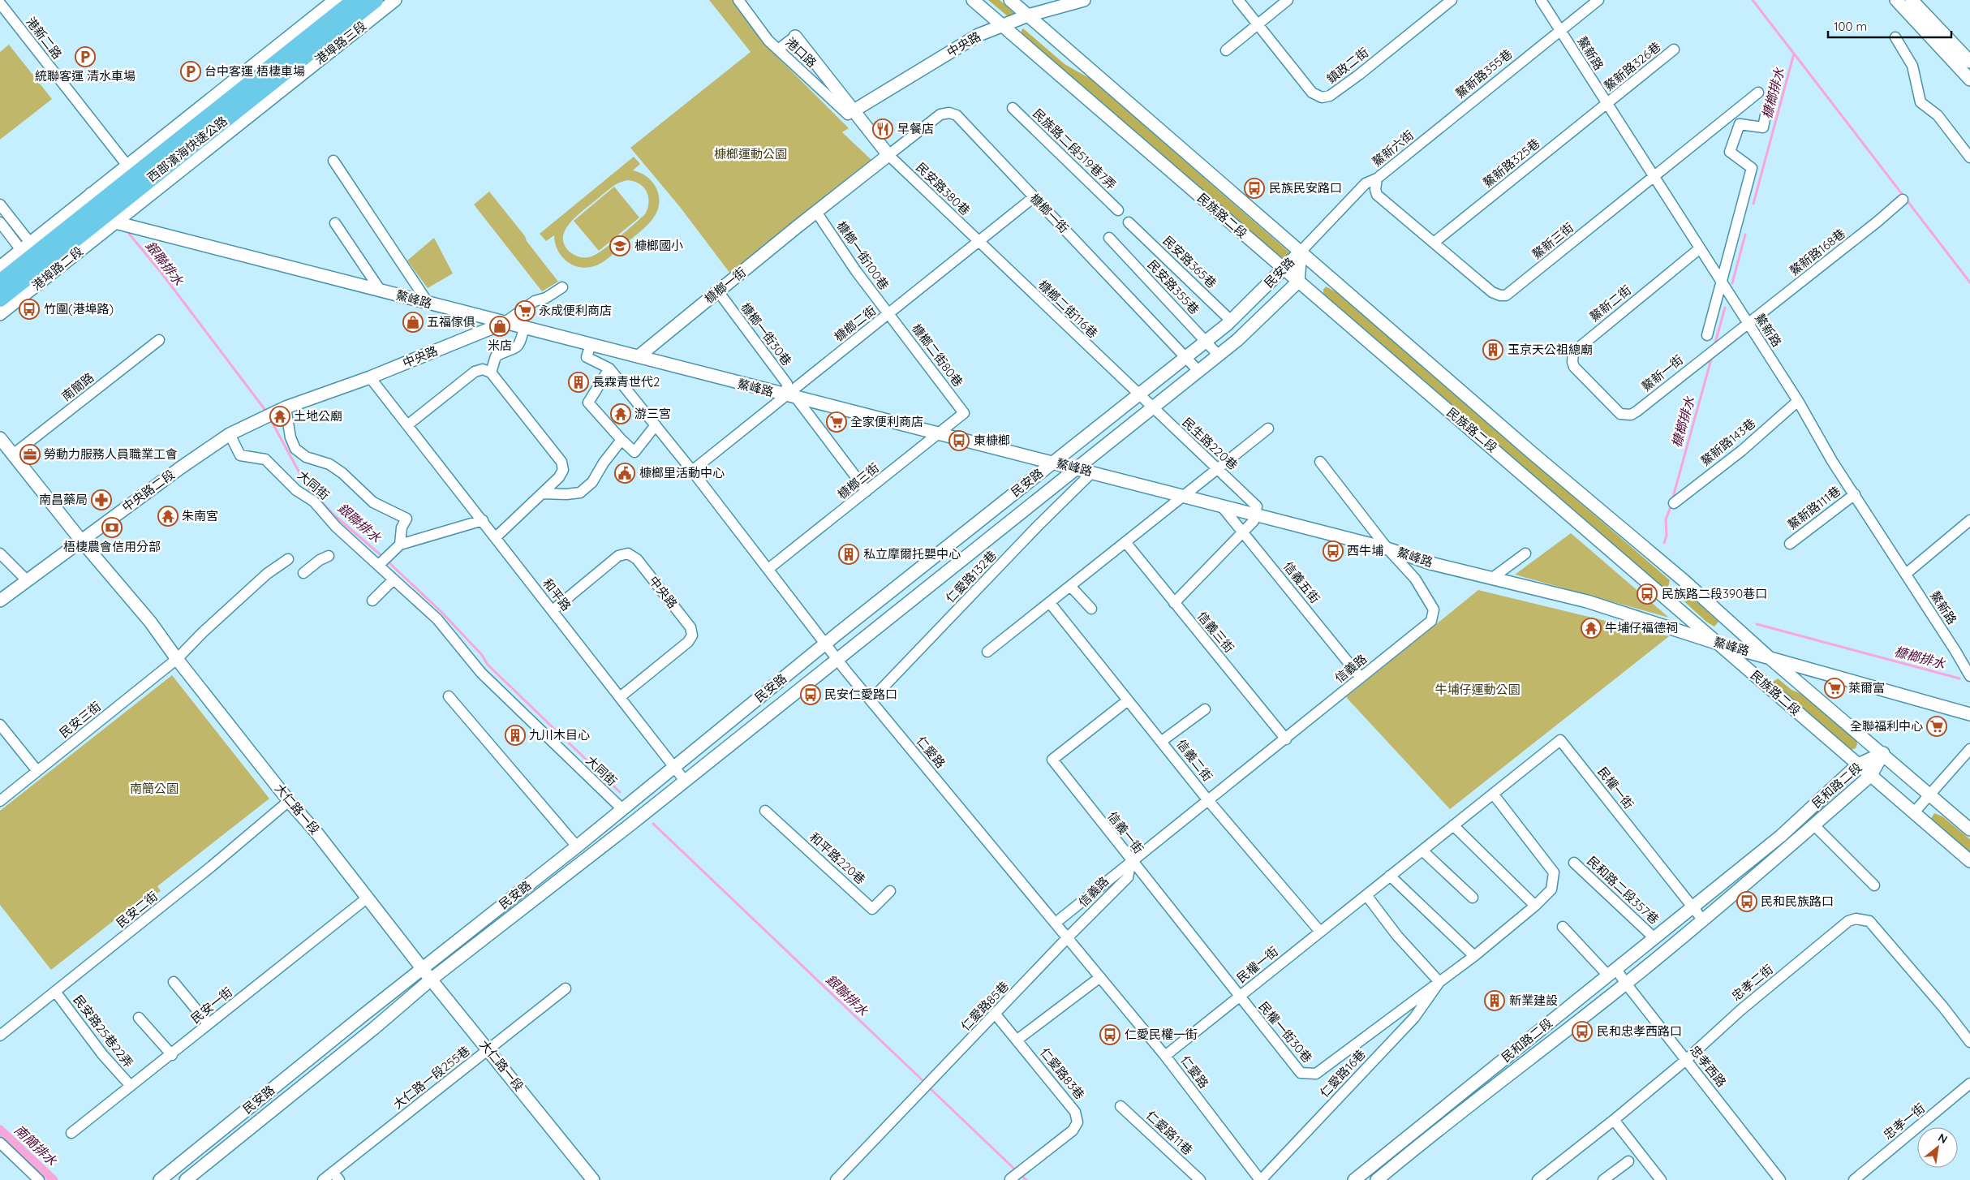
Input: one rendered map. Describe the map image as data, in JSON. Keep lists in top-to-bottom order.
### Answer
{
  "streets": {
    "highway": ["西部濱海快速公路"],
    "street": [
      "港新二路",
      "港埠路三段",
      "中央路",
      "港口路",
      "鰲新路",
      "鎮政二街",
      "鰲新路326巷",
      "鰲新路355巷",
      "鰲新六街",
      "民族路二段519巷7弄",
      "鰲新路325巷",
      "民安路380巷",
      "槺榔一街",
      "民族路二段",
      "鰲新三街",
      "鰲新路168巷",
      "槺榔一街100巷",
      "民安路365巷",
      "港埠路二段",
      "民安路",
      "民安路355巷",
      "鰲峰路",
      "鰲新二街",
      "槺榔二街116巷",
      "槺榔二街",
      "槺榔一街30巷",
      "槺榔二街80巷",
      "鰲新一街",
      "南簡路",
      "鰲新路143巷",
      "民生路220巷",
      "槺榔三街",
      "大同街",
      "中央路二段",
      "鰲新路111巷",
      "仁愛路132巷",
      "信義五街",
      "和平路",
      "信義三街",
      "信義路",
      "民安三街",
      "仁愛路",
      "信義二街",
      "民和路二段",
      "民權一街",
      "大仁路一段",
      "信義一街",
      "和平路220巷",
      "民和路二段357巷",
      "民安二街",
      "忠孝二街",
      "民安一街",
      "仁愛路85巷",
      "民安路25巷22弄",
      "民權一街30巷",
      "忠孝西路",
      "仁愛路83巷",
      "仁愛路16巷",
      "大仁路一段255巷",
      "忠孝一街",
      "仁愛路11巷"
    ]
  },
  "crossings": [
    ["港埠路三段", "港埠路二段"],
    ["港埠路三段", "鰲峰路"],
    ["中央路", "港口路"],
    ["中央路", "民族路二段"],
    ["中央路", "鰲峰路"],
    ["中央路", "中央路二段"],
    ["中央路", "和平路"],
    ["鰲新路", "鰲新路326巷"],
    ["鰲新路", "鰲新路355巷"],
    ["鰲新路", "鰲新路325巷"],
    ["鰲新路", "鰲新三街"],
    ["鰲新路", "鰲新路168巷"],
    ["鰲新路", "鰲新二街"],
    ["鰲新路", "鰲新一街"],
    ["鰲新路", "鰲新路143巷"],
    ["鰲新路", "鰲新路111巷"],
    ["鰲新路326巷", "鰲新路325巷"],
    ["鰲新路355巷", "鰲新六街"],
    ["鰲新六街", "民族路二段"],
    ["鰲新六街", "鰲新三街"],
    ["鰲新六街", "民安路"],
    ["鰲新路325巷", "鰲新三街"],
    ["民安路380巷", "槺榔一街"],
    ["民安路380巷", "槺榔二街116巷"],
    ["民安路380巷", "槺榔二街"],
    ["槺榔一街", "槺榔一街100巷"],
    ["槺榔一街", "民安路"],
    ["槺榔一街", "鰲峰路"],
    ["槺榔一街", "槺榔二街"],
    ["槺榔一街", "槺榔一街30巷"],
    ["民族路二段", "民安路"],
    ["民族路二段", "鰲峰路"],
    ["民族路二段", "民和路二段"],
    ["鰲新路168巷", "鰲新一街"],
    ["槺榔一街100巷", "槺榔二街"],
    ["槺榔一街100巷", "槺榔二街80巷"],
    ["民安路365巷", "民安路"],
    ["港埠路二段", "鰲峰路"],
    ["民安路", "民安路355巷"],
    ["民安路", "鰲峰路"],
    ["民安路", "槺榔二街116巷"],
    ["民安路", "民生路220巷"],
    ["民安路", "大同街"],
    ["民安路", "和平路"],
    ["民安路", "仁愛路"],
    ["民安路", "大仁路一段"],
    ["鰲峰路", "槺榔二街"],
    ["鰲峰路", "槺榔一街30巷"],
    ["鰲峰路", "民生路220巷"],
    ["鰲峰路", "槺榔三街"],
    ["鰲峰路", "仁愛路132巷"],
    ["鰲峰路", "信義五街"],
    ["鰲峰路", "信義路"],
    ["鰲峰路", "仁愛路"],
    ["鰲新二街", "鰲新一街"],
    ["槺榔二街116巷", "槺榔二街"],
    ["槺榔二街116巷", "民生路220巷"],
    ["槺榔二街", "槺榔一街30巷"],
    ["槺榔二街", "槺榔二街80巷"],
    ["槺榔二街", "仁愛路"],
    ["槺榔二街80巷", "槺榔三街"],
    ["南簡路", "大仁路一段"],
    ["槺榔三街", "仁愛路"],
    ["大同街", "中央路二段"],
    ["中央路二段", "大仁路一段"],
    ["仁愛路132巷", "仁愛路"],
    ["信義五街", "信義路"],
    ["信義三街", "信義路"],
    ["信義路", "仁愛路"],
    ["信義路", "信義二街"],
    ["信義路", "信義一街"],
    ["信義路", "仁愛路85巷"],
    ["民安三街", "大仁路一段"],
    ["仁愛路", "民權一街"],
    ["仁愛路", "仁愛路85巷"],
    ["仁愛路", "仁愛路16巷"],
    ["信義二街", "民權一街"],
    ["信義二街", "信義一街"],
    ["民和路二段", "民權一街"],
    ["民和路二段", "民和路二段357巷"],
    ["民和路二段", "忠孝西路"],
    ["民權一街", "信義一街"],
    ["民權一街", "民權一街30巷"],
    ["大仁路一段", "民安二街"],
    ["大仁路一段", "民安一街"],
    ["大仁路一段", "大仁路一段255巷"],
    ["信義一街", "民權一街30巷"],
    ["民安二街", "民安路25巷22弄"],
    ["忠孝二街", "忠孝西路"],
    ["民安一街", "民安路25巷22弄"],
    ["仁愛路85巷", "仁愛路83巷"],
    ["民權一街30巷", "仁愛路16巷"]
  ],
  "water": ["槺榔排水", "銀聯排水", "南簡排水"],
  "parks": ["槺榔運動公園", "牛埔仔運動公園", "南簡公園"],
  "places": {
    "parking": ["統聯客運 清水車場", "台中客運 梧棲車場"],
    "restaurant": ["早餐店"],
    "bus stop": [
      "民族民安路口",
      "竹圍(港埠路)",
      "東槺榔",
      "西牛埔",
      "民族路二段390巷口",
      "民安仁愛路口",
      "民和民族路口",
      "民和忠孝西路口",
      "仁愛民權一街"
    ],
    "school or university": ["槺榔國小"],
    "supermarket": [
      "永成便利商店",
      "全家便利商店",
      "萊爾富",
      "全聯福利中心"
    ],
    "shop": ["五福傢俱", "米店"],
    "building": [
      "玉京天公祖總廟",
      "長霖青世代2",
      "私立摩爾托嬰中心",
      "九川木目心",
      "新業建設"
    ],
    "temple": [
      "游三宮",
      "土地公廟",
      "朱南宮",
      "牛埔仔福德祠"
    ],
    "office": ["勞動力服務人員職業工會"],
    "public building": ["槺榔里活動中心"],
    "pharmacy": ["南昌藥局"],
    "bank": ["梧棲農會信用分部"]
  },
  "scale_bar": "100 m",
  "north": "top right"
}
